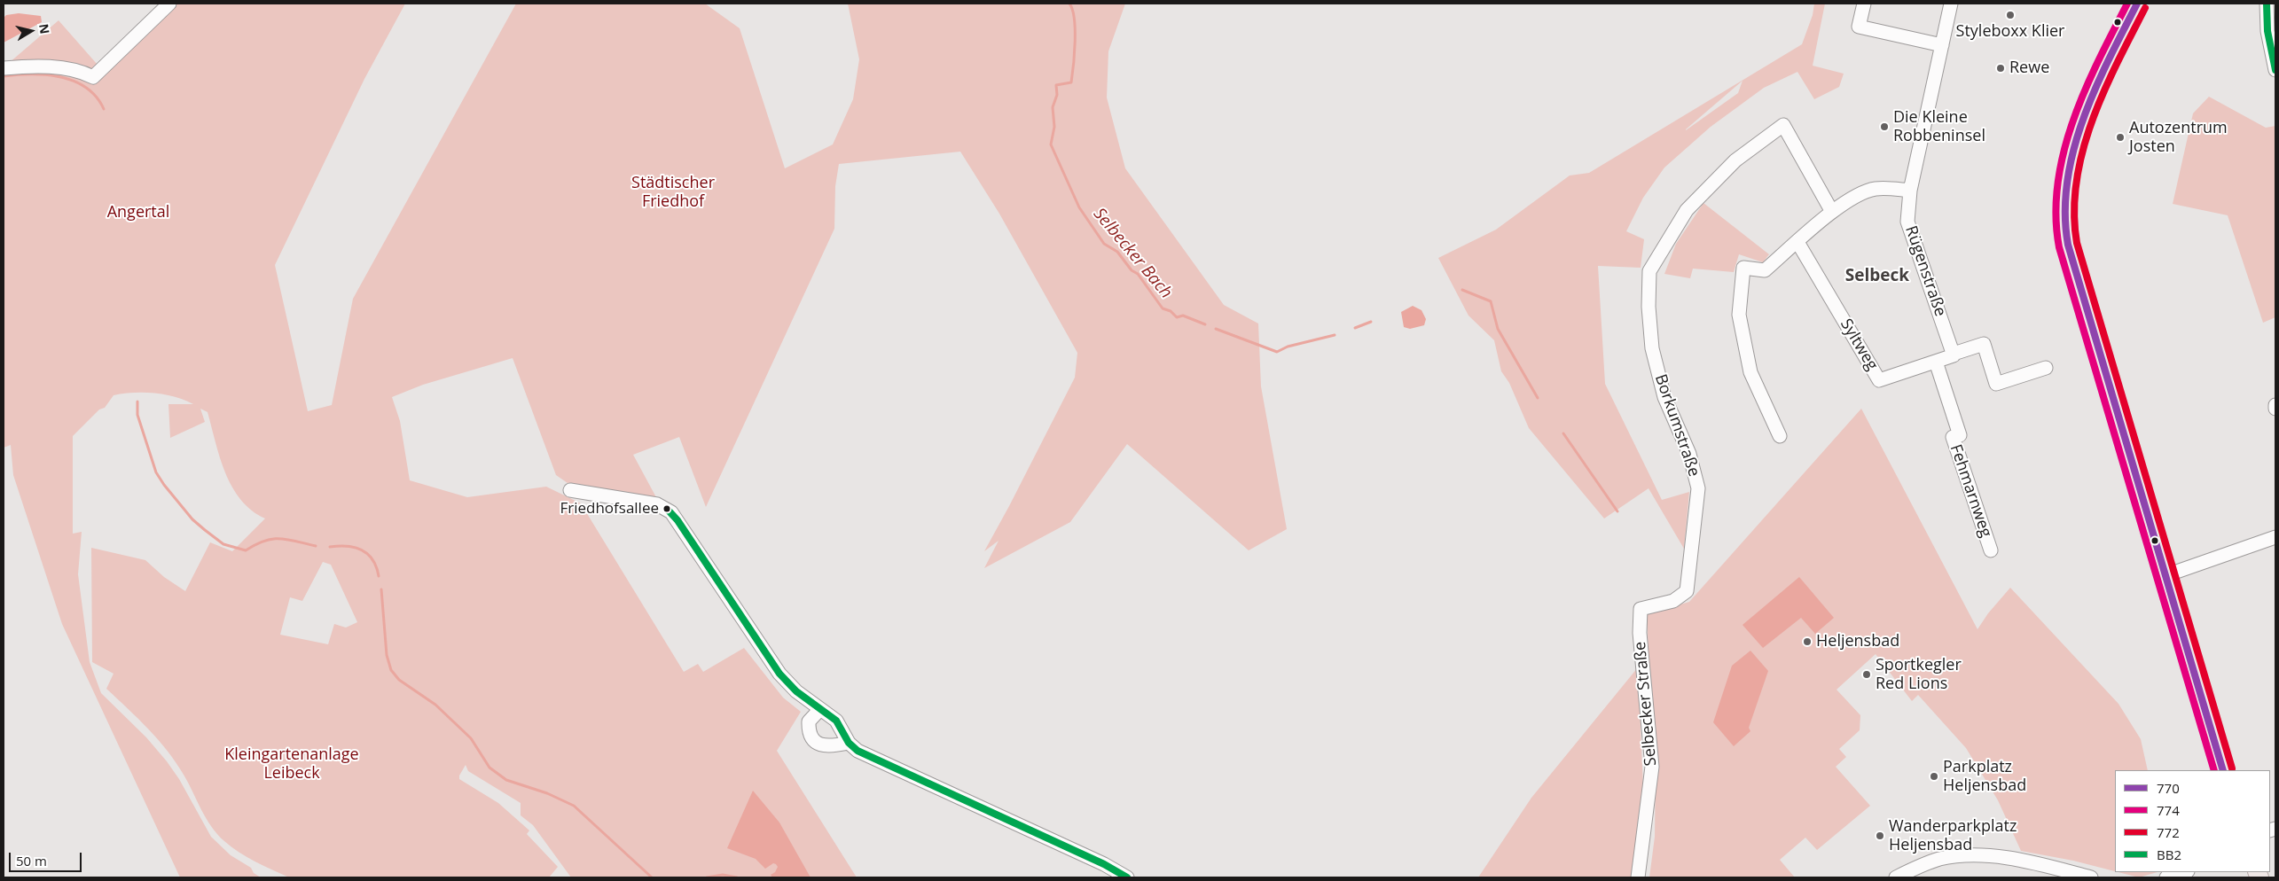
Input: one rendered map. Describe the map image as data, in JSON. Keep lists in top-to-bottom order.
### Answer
{
  "streets": {
    "street": [
      "Rügenstraße",
      "Syltweg",
      "Borkumstraße",
      "Fehmarnweg",
      "Selbecker Straße"
    ]
  },
  "crossings": [
    ["Rügenstraße", "Syltweg"],
    ["Syltweg", "Fehmarnweg"],
    ["Borkumstraße", "Selbecker Straße"]
  ],
  "districts": ["Selbeck"],
  "water": ["Selbecker Bach"],
  "parks": ["Städtischer Friedhof", "Angertal", "Kleingartenanlage Leibeck"],
  "places": [
    "Styleboxx Klier",
    "Rewe",
    "Die Kleine Robbeninsel",
    "Autozentrum Josten",
    "Friedhofsallee",
    "Heljensbad",
    "Sportkegler Red Lions",
    "Parkplatz Heljensbad",
    "Wanderparkplatz Heljensbad"
  ],
  "lines": [
    "transit line 770",
    "transit line 774",
    "transit line BB2",
    "transit line 772"
  ],
  "legend": [
    "770",
    "774",
    "772",
    "BB2"
  ],
  "scale_bar": "50 m",
  "north": "right"
}
